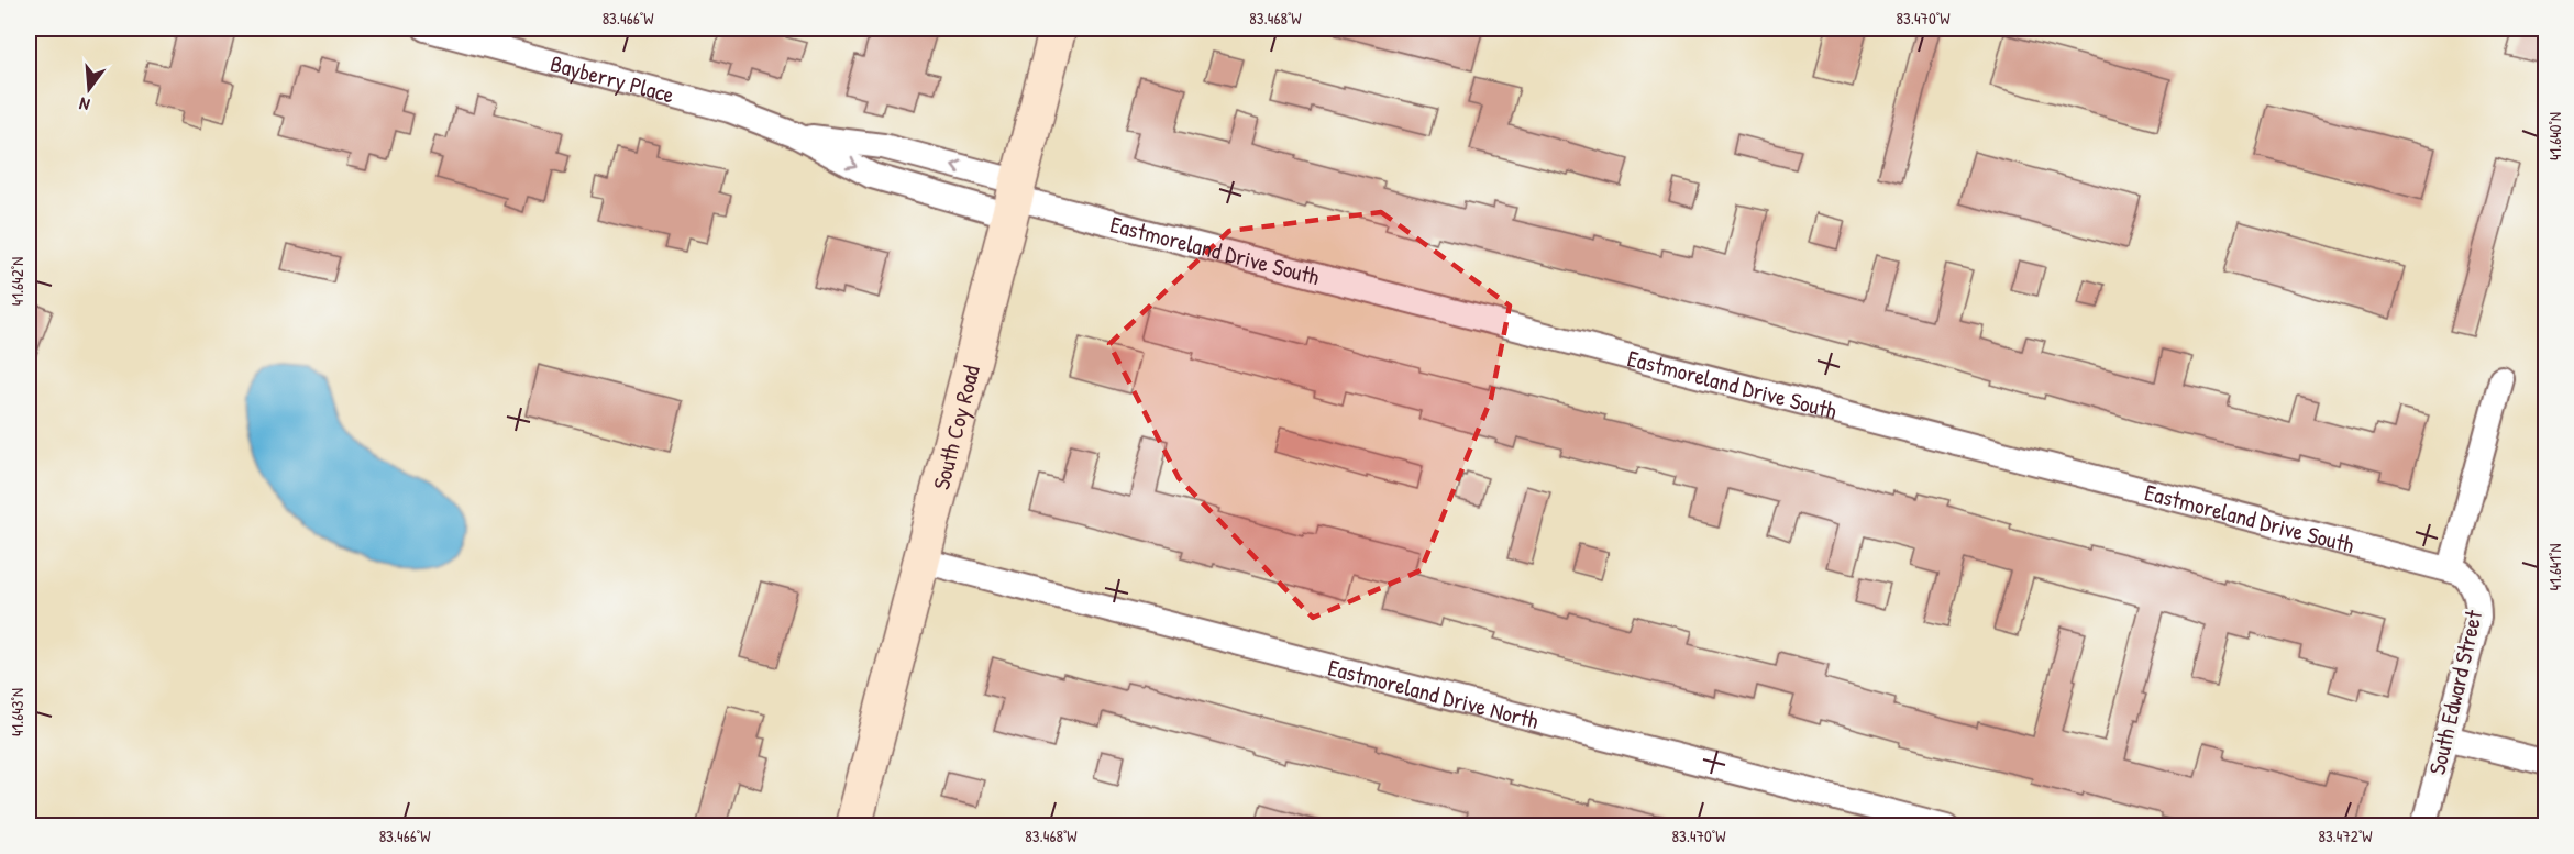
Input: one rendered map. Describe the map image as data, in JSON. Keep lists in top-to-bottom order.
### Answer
{
  "streets": {
    "street": [
      "Bayberry Place",
      "Eastmoreland Drive South",
      "South Coy Road",
      "South Edward Street",
      "Eastmoreland Drive North"
    ]
  },
  "crossings": [
    ["Bayberry Place", "Eastmoreland Drive South"],
    ["Bayberry Place", "South Coy Road"],
    ["Eastmoreland Drive South", "South Coy Road"],
    ["Eastmoreland Drive South", "South Edward Street"],
    ["South Coy Road", "Eastmoreland Drive North"]
  ],
  "north": "bottom",
  "coordinates": [
    "83.466°W",
    "83.468°W",
    "83.470°W",
    "41.640°N",
    "41.642°N",
    "41.641°N",
    "41.643°N",
    "83.472°W"
  ]
}
